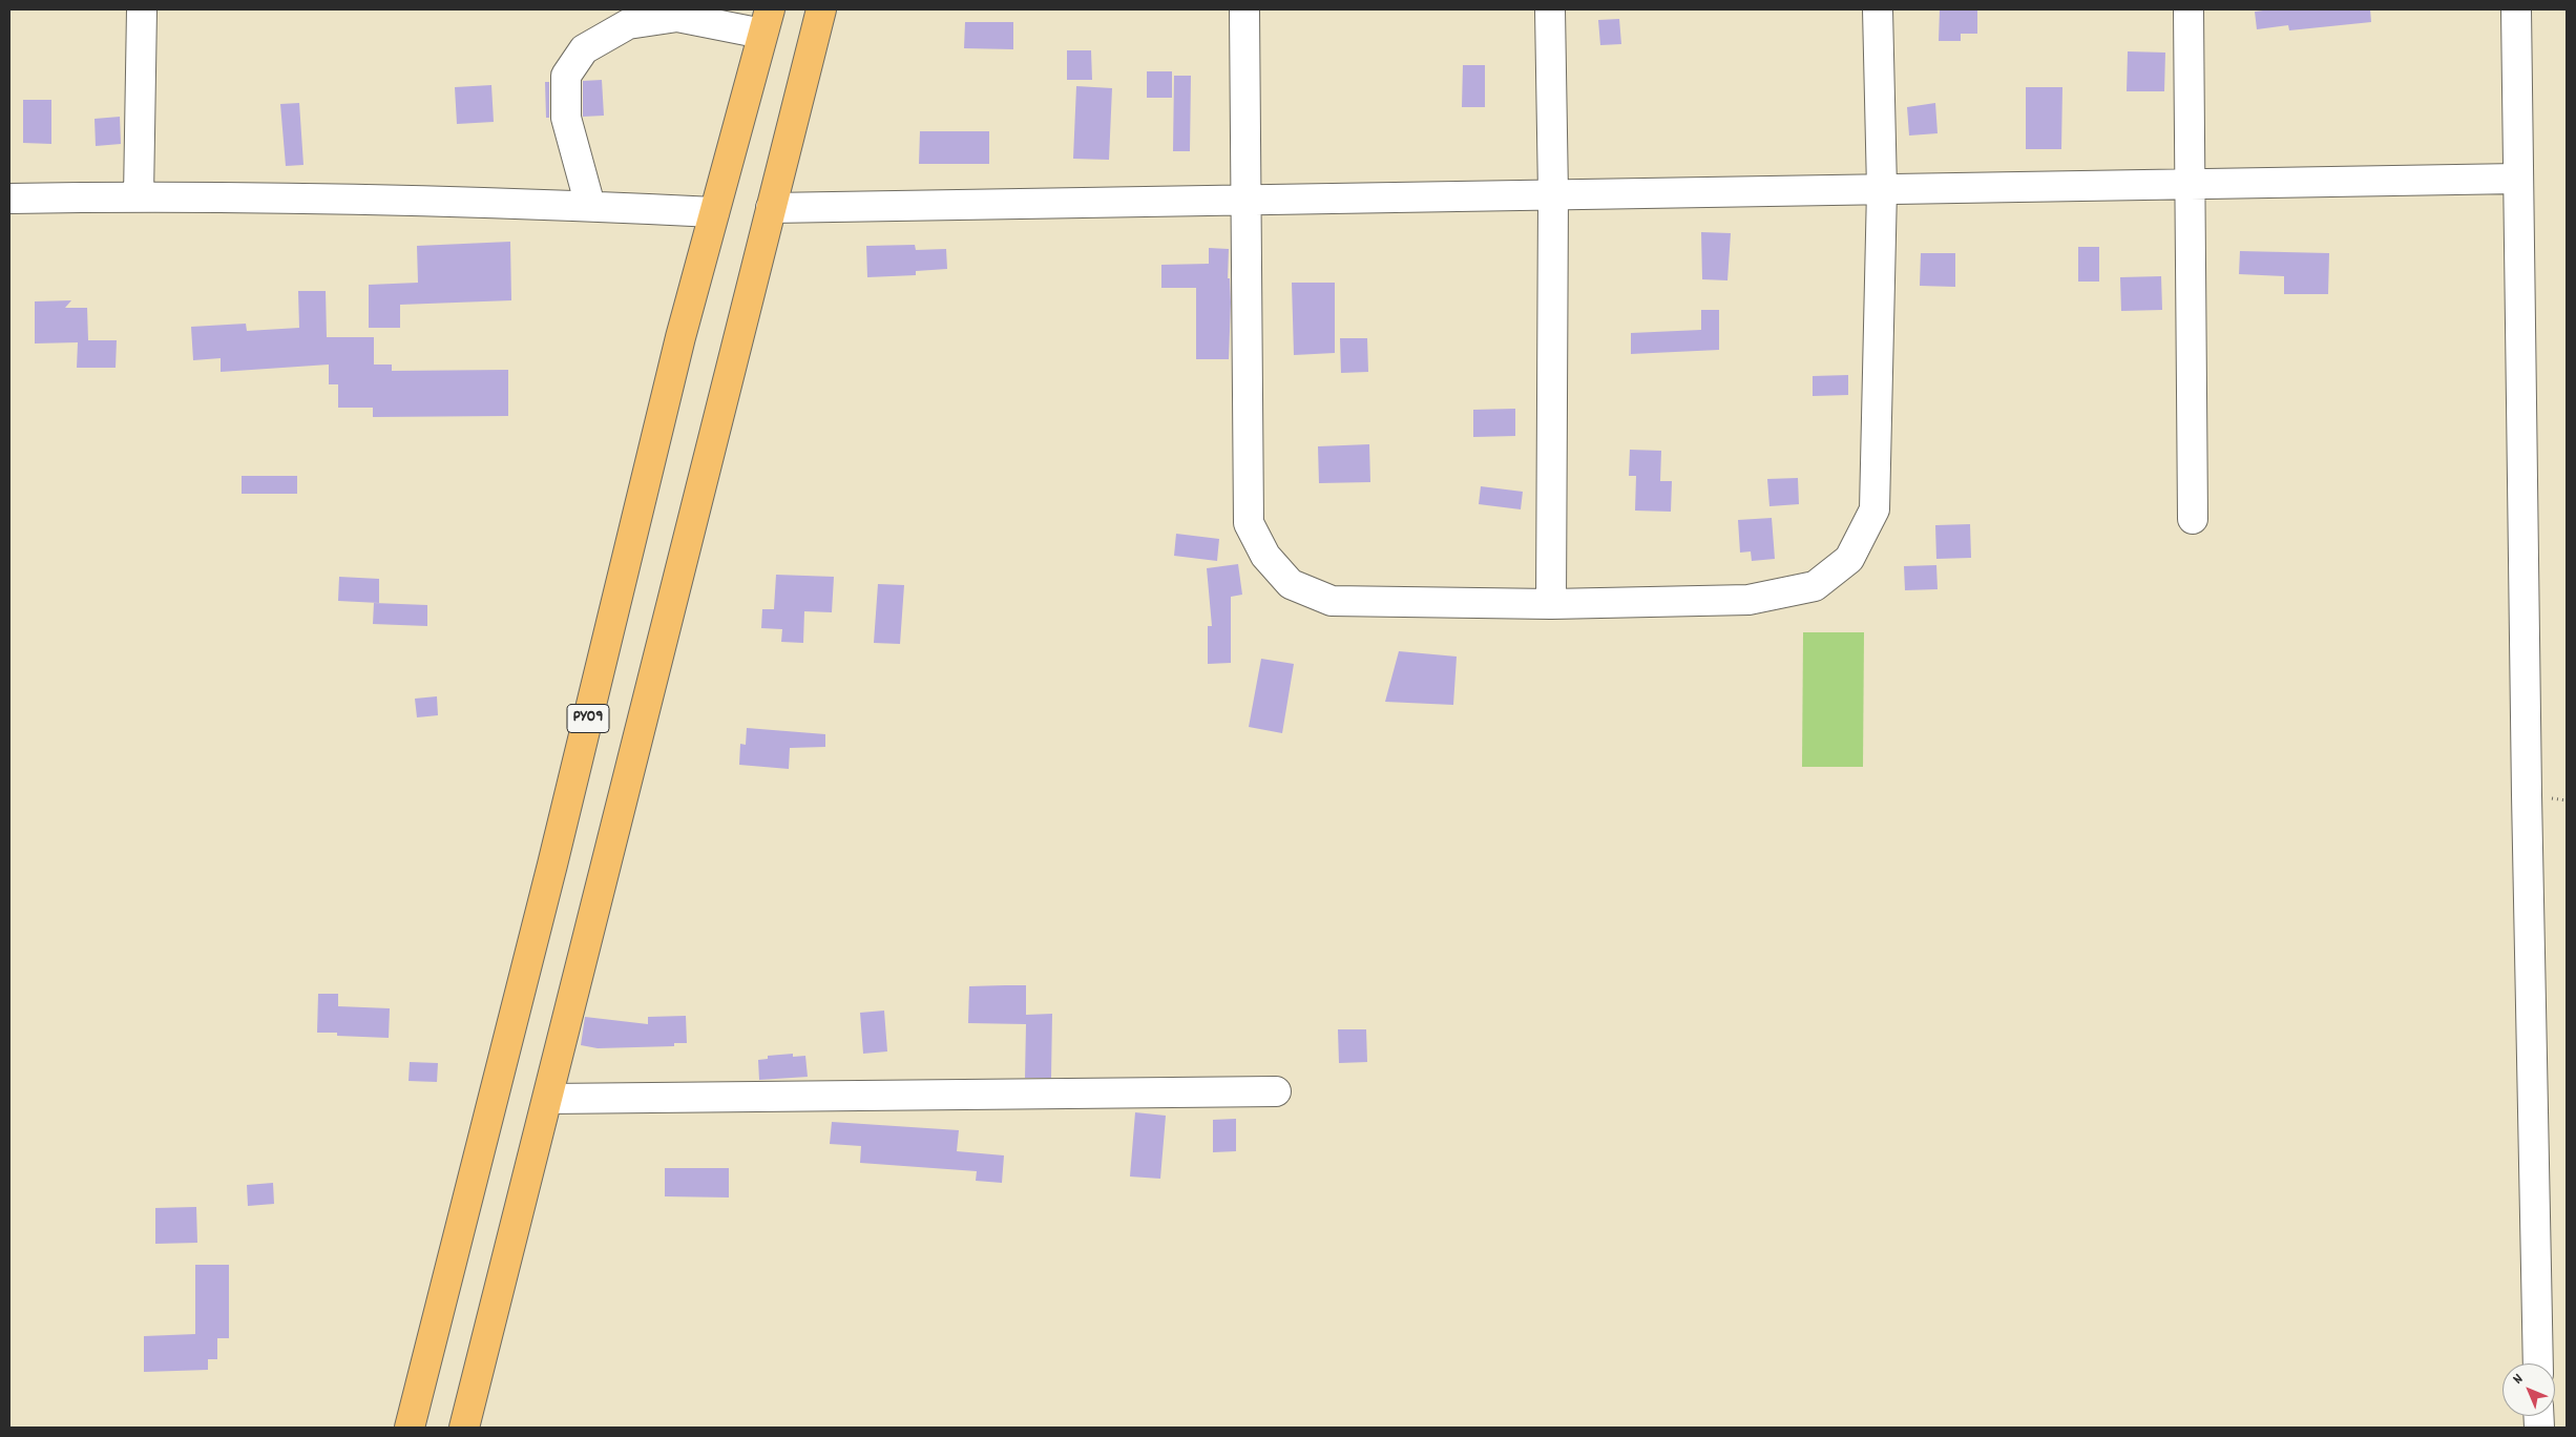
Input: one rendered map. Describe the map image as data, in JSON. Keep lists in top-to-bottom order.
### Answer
{
  "streets": {
    "highway": ["PY09"]
  },
  "north": "top left"
}
